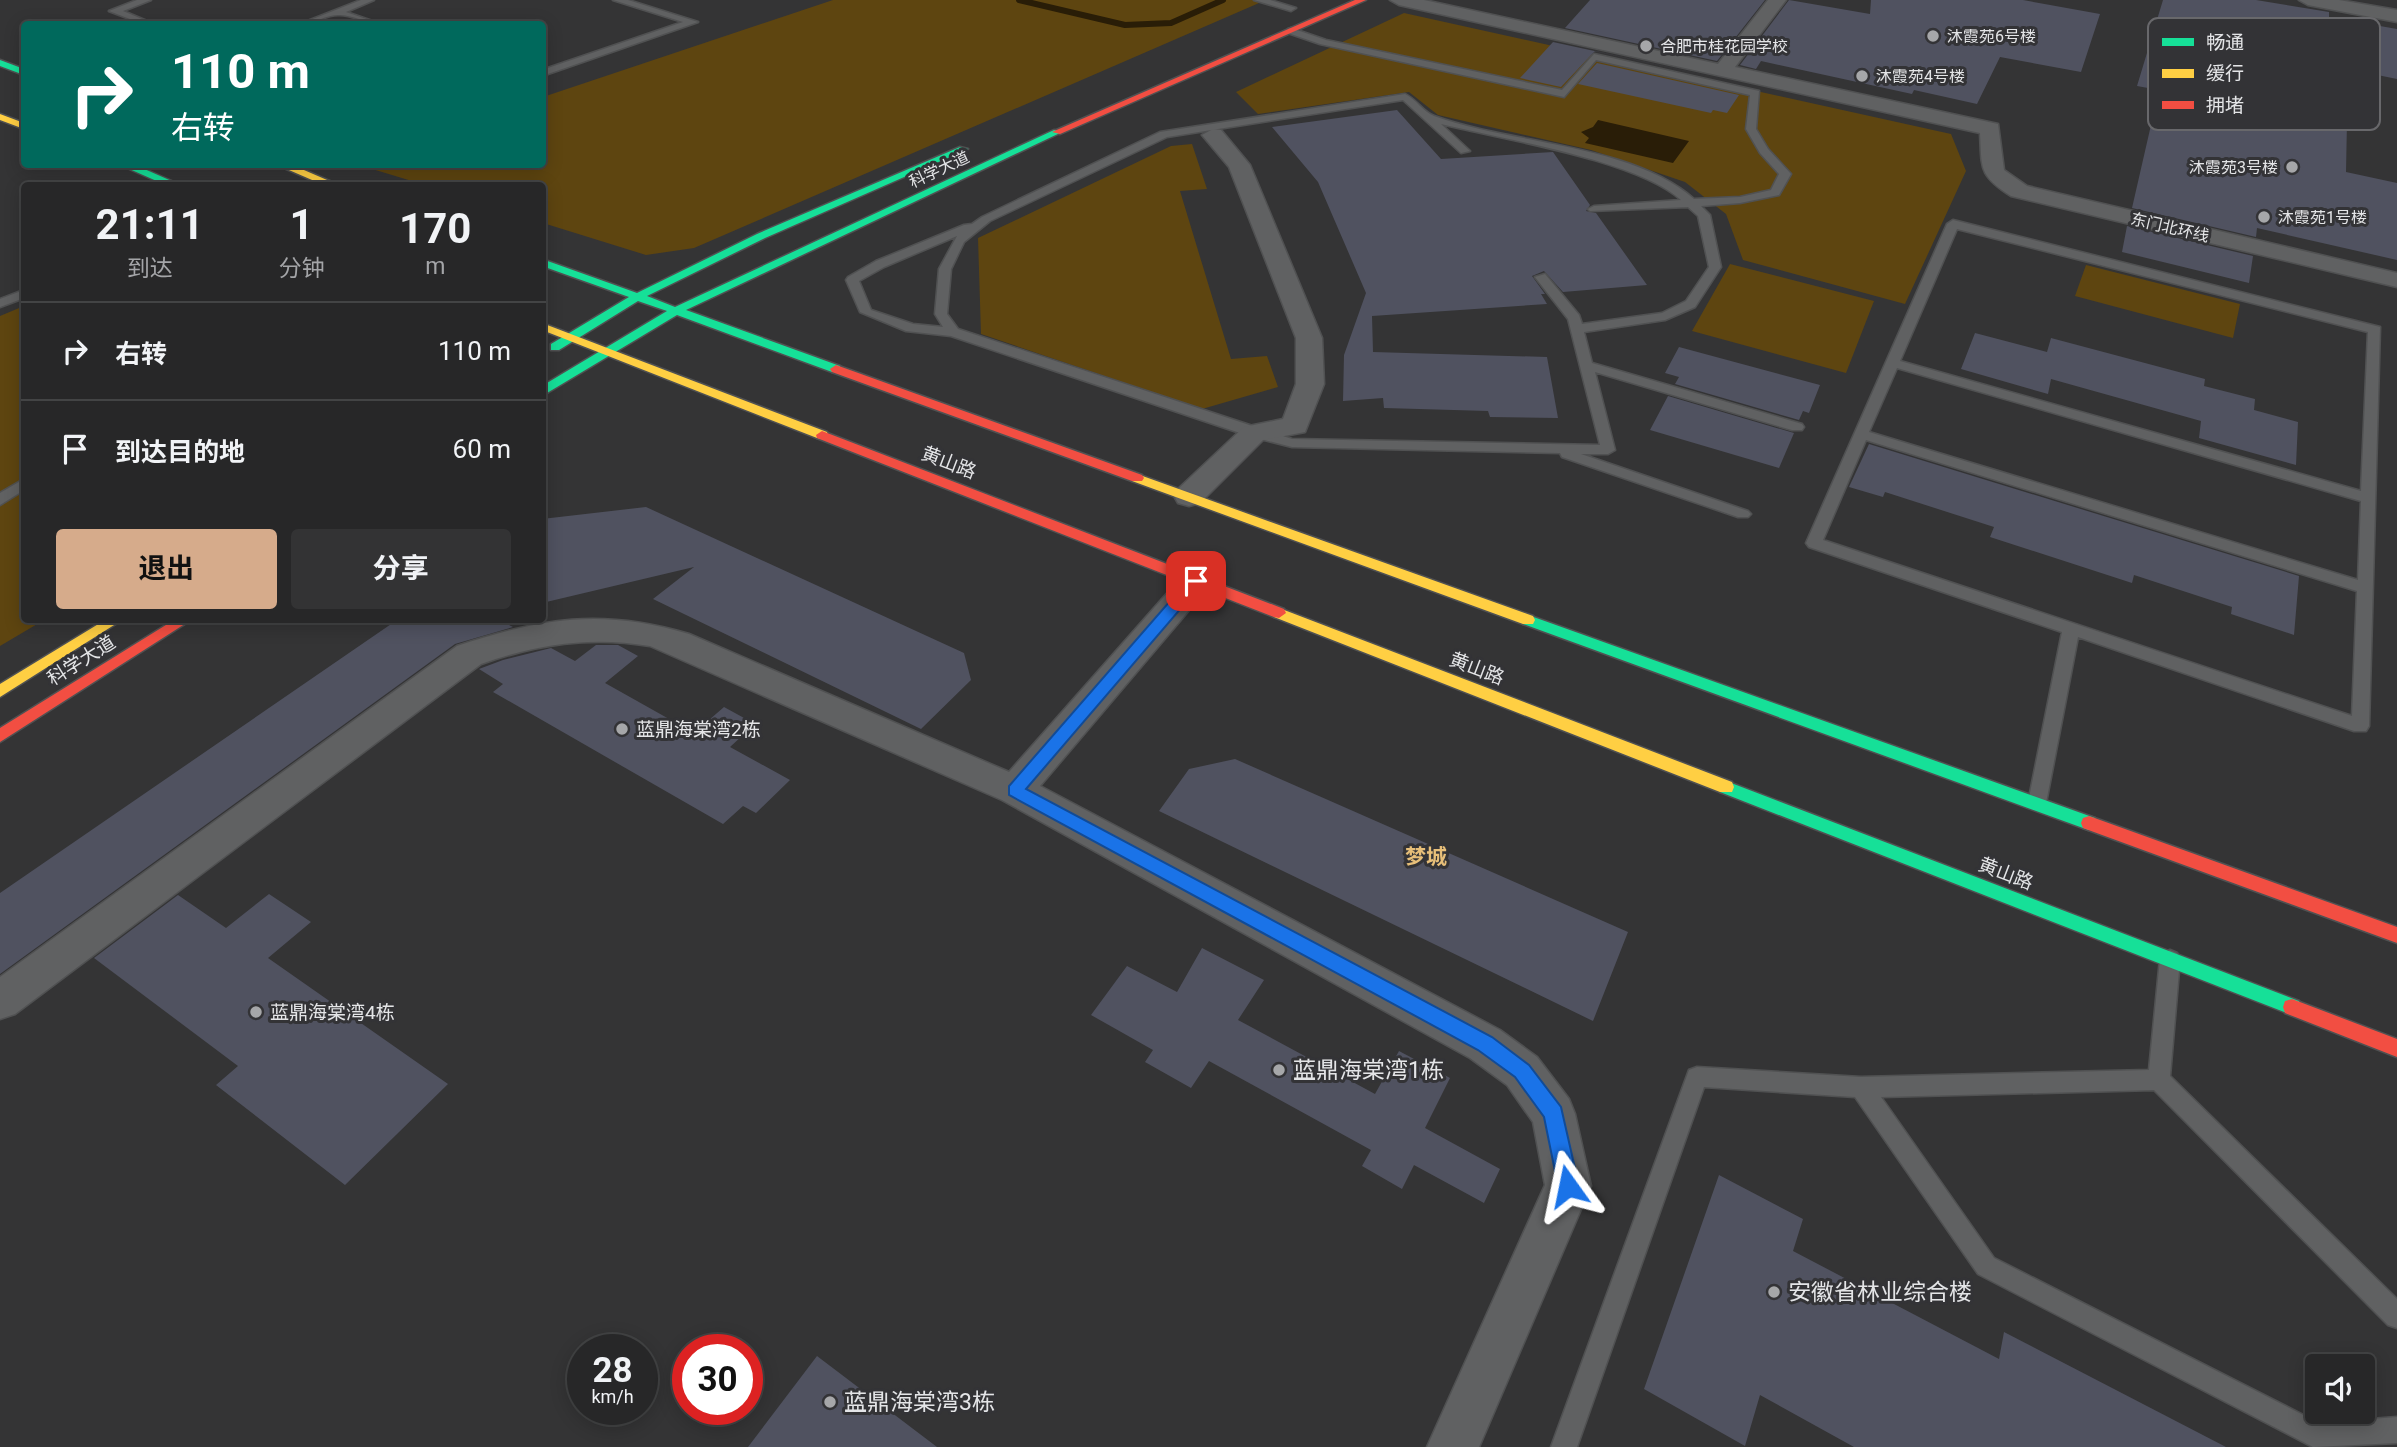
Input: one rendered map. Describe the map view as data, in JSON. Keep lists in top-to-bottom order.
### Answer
{
  "streets": {
    "main road": ["科学大道", "黄山路"],
    "street": ["东门北环线"]
  },
  "crossings": [
    ["科学大道", "黄山路"]
  ],
  "districts": ["梦城"],
  "places": [
    "沐霞苑6号楼",
    "合肥市桂花园学校",
    "沐霞苑4号楼",
    "沐霞苑3号楼",
    "沐霞苑1号楼",
    "蓝鼎海棠湾2栋",
    "蓝鼎海棠湾4栋",
    "蓝鼎海棠湾1栋",
    "安徽省林业综合楼",
    "蓝鼎海棠湾3栋"
  ],
  "legend": ["畅通", "缓行", "拥堵"],
  "page": {
    "turn": ["110 m", "右转"],
    "eta": [
      "21:11",
      "到达",
      "1",
      "分钟",
      "170",
      "m"
    ],
    "list": [
      {
        "name": "右转",
        "value": "110 m"
      },
      {
        "name": "到达目的地",
        "value": "60 m"
      }
    ],
    "buttons": ["退出", "分享"],
    "speed": "28 km/h",
    "limit": "30"
  }
}
